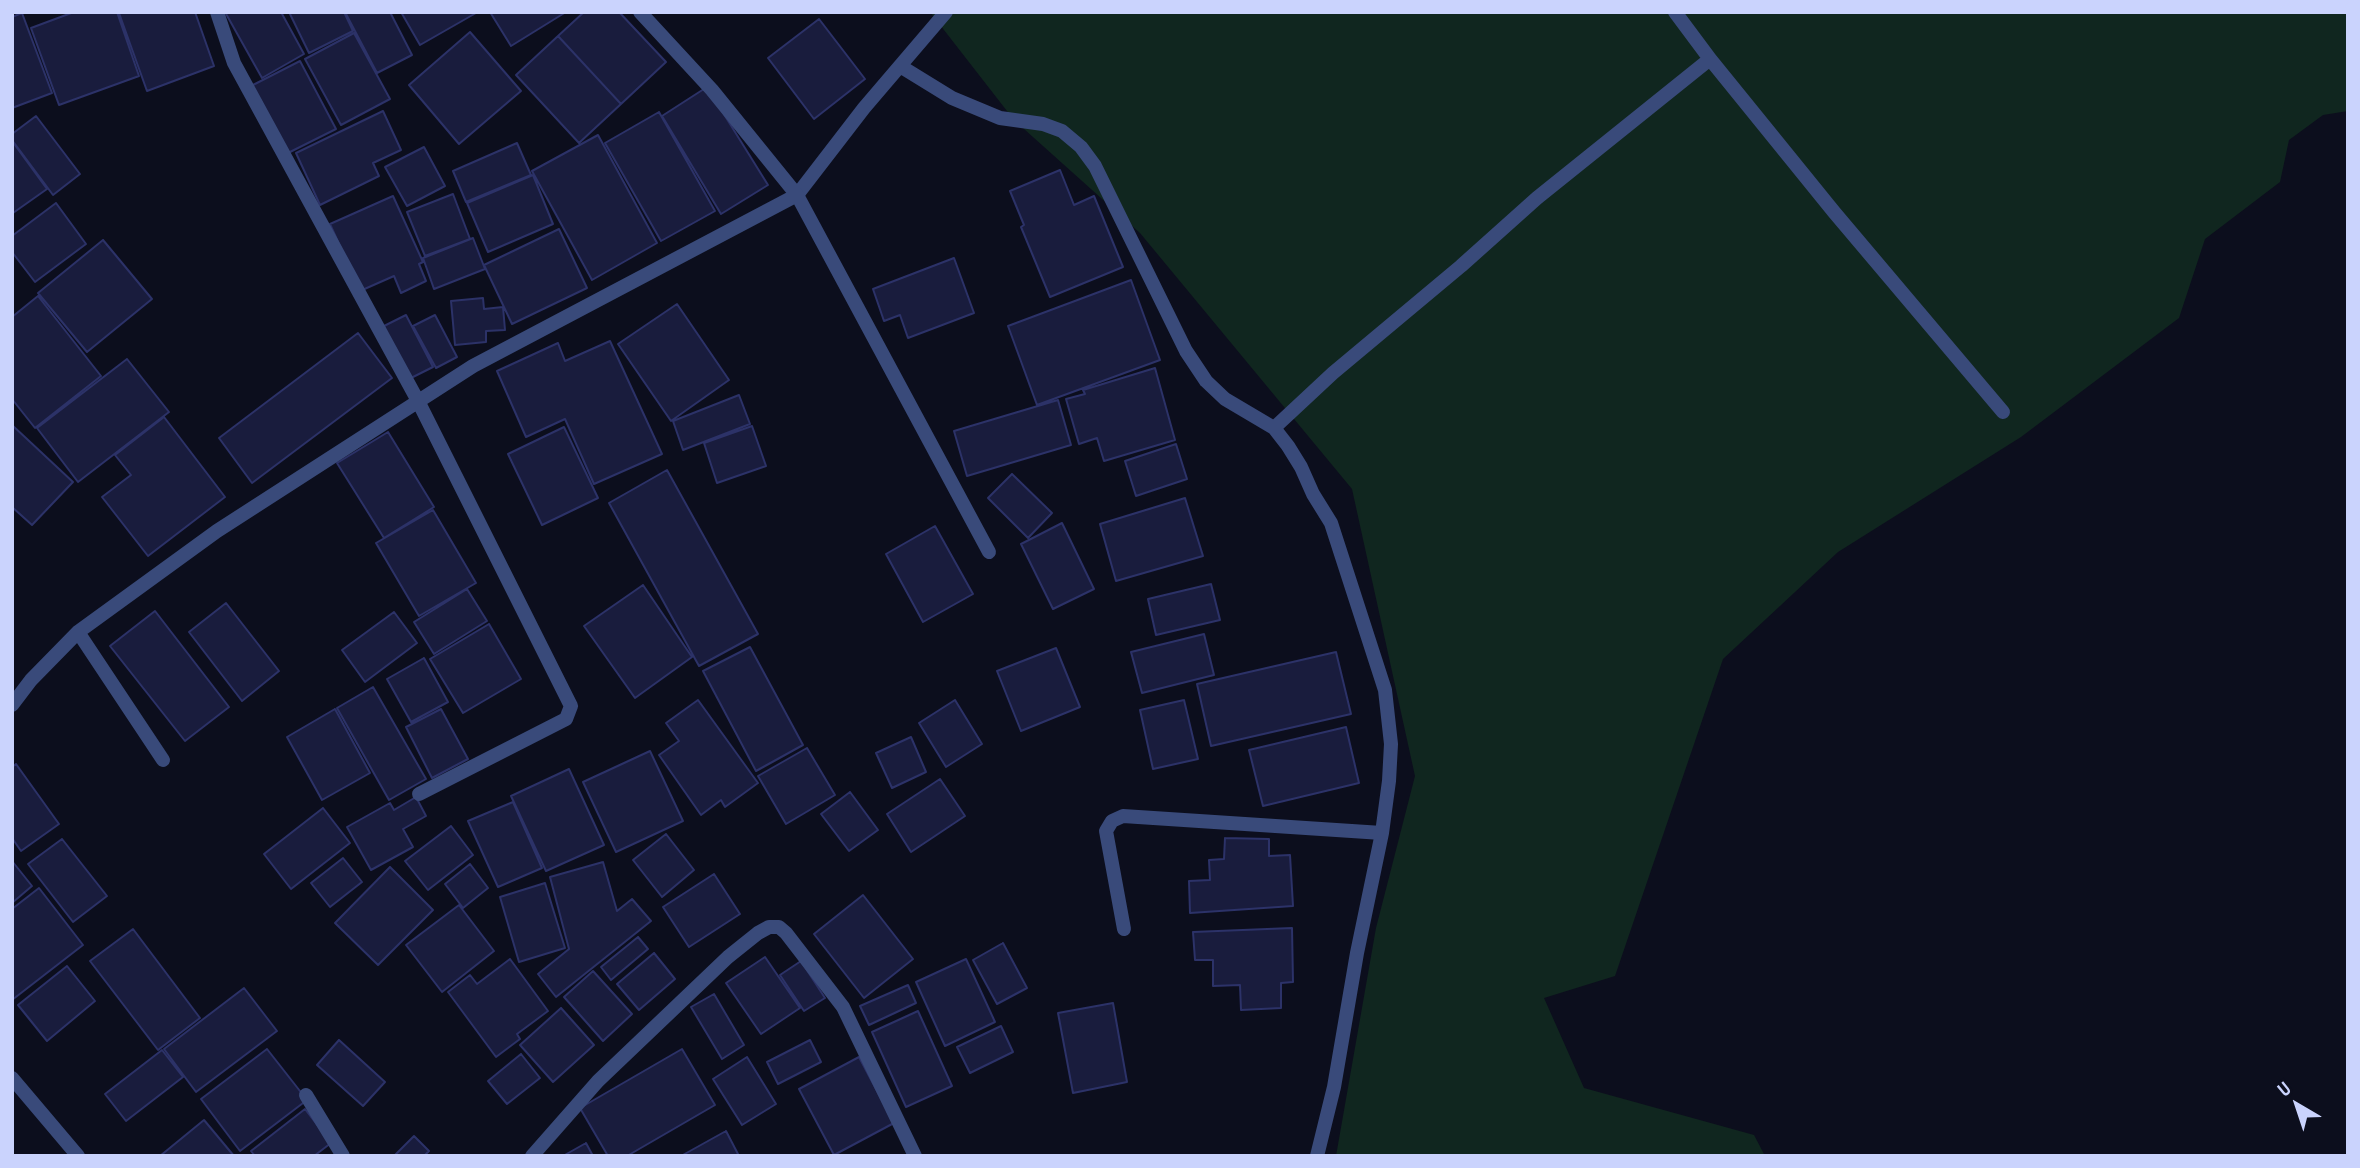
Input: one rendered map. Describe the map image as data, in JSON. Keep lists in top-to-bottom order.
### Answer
{
  "north": "top left"
}
